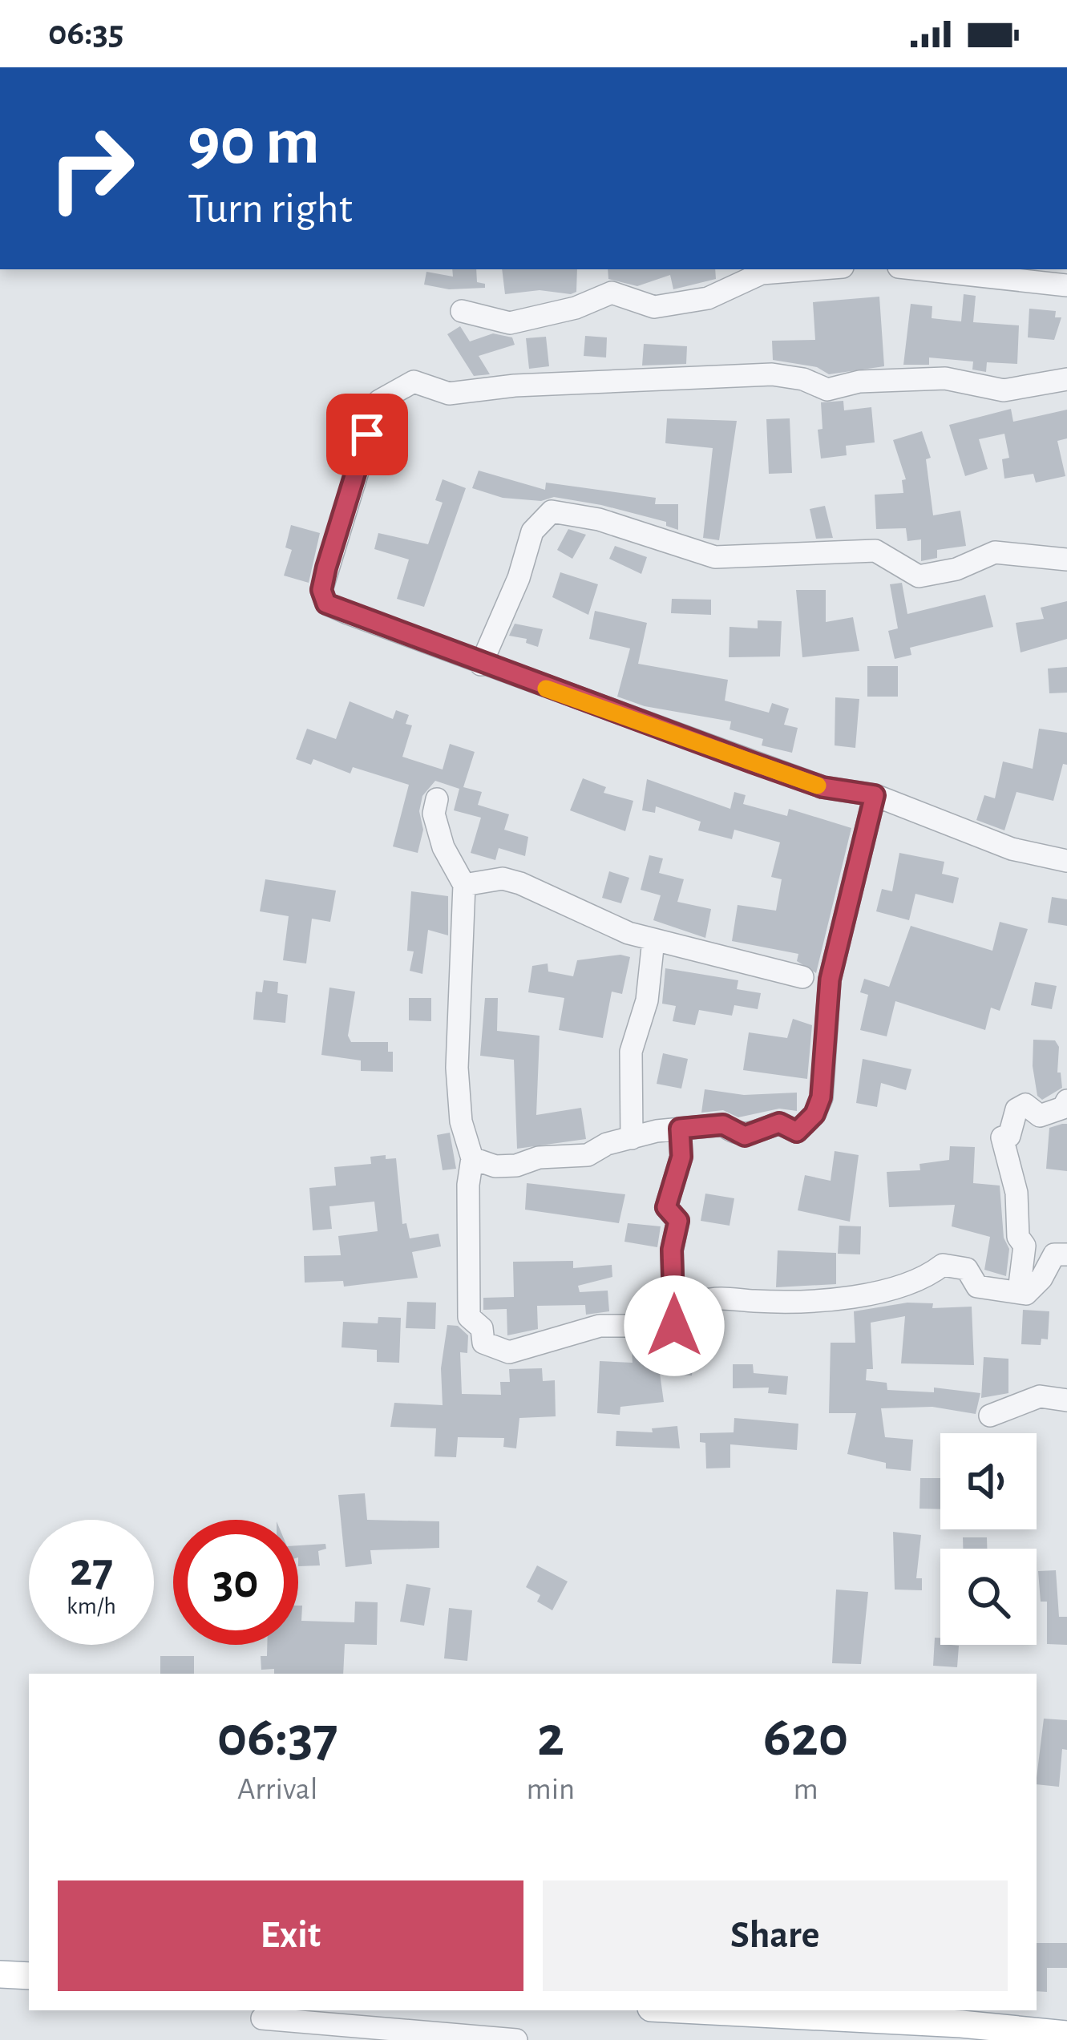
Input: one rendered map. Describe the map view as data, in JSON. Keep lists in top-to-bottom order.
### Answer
{
  "page": {
    "status": "06:35",
    "turn": ["90 m", "Turn right"],
    "speed": "27 km/h",
    "limit": "30",
    "eta": [
      "06:37",
      "Arrival",
      "2",
      "min",
      "620",
      "m"
    ],
    "buttons": ["Exit", "Share"]
  }
}
